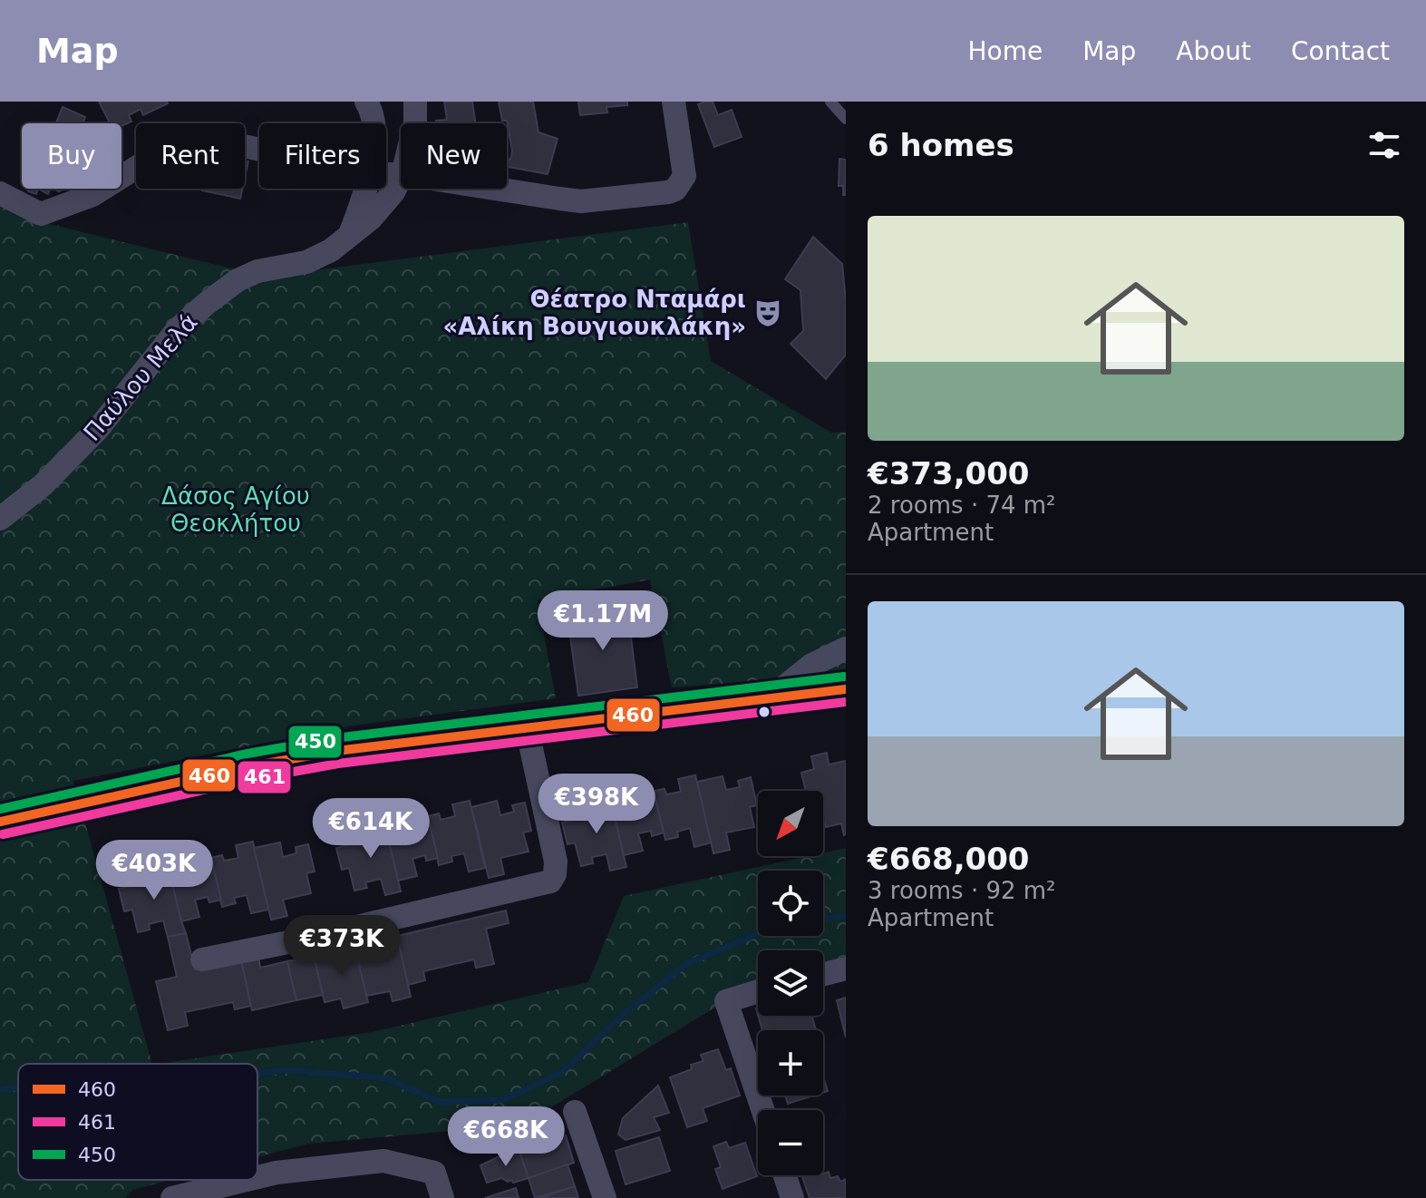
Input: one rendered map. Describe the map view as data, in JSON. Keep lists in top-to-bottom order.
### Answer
{
  "streets": {
    "street": ["Παύλου Μελά"]
  },
  "parks": ["Δάσος Αγίου Θεοκλήτου"],
  "places": {
    "theatre": ["Θέατρο Νταμάρι «Αλίκη Βουγιουκλάκη»"]
  },
  "lines": ["transit line 450", "transit line 460", "transit line 461"],
  "legend": ["460", "461", "450"],
  "north": "bottom left",
  "page": {
    "header": "Map",
    "nav": [
      "Home",
      "Map",
      "About",
      "Contact"
    ],
    "heading": "6 homes",
    "chip": [
      "Buy",
      "Rent",
      "Filters",
      "New"
    ],
    "list": [
      {
        "name": "€373,000",
        "note": "2 rooms · 74 m² · Apartment"
      },
      {
        "name": "€668,000",
        "note": "3 rooms · 92 m² · Apartment"
      }
    ],
    "price": [
      "€1.17M",
      "€398K",
      "€614K",
      "€403K",
      "€373K",
      "€668K"
    ],
    "map_buttons": ["+", "−"]
  }
}
